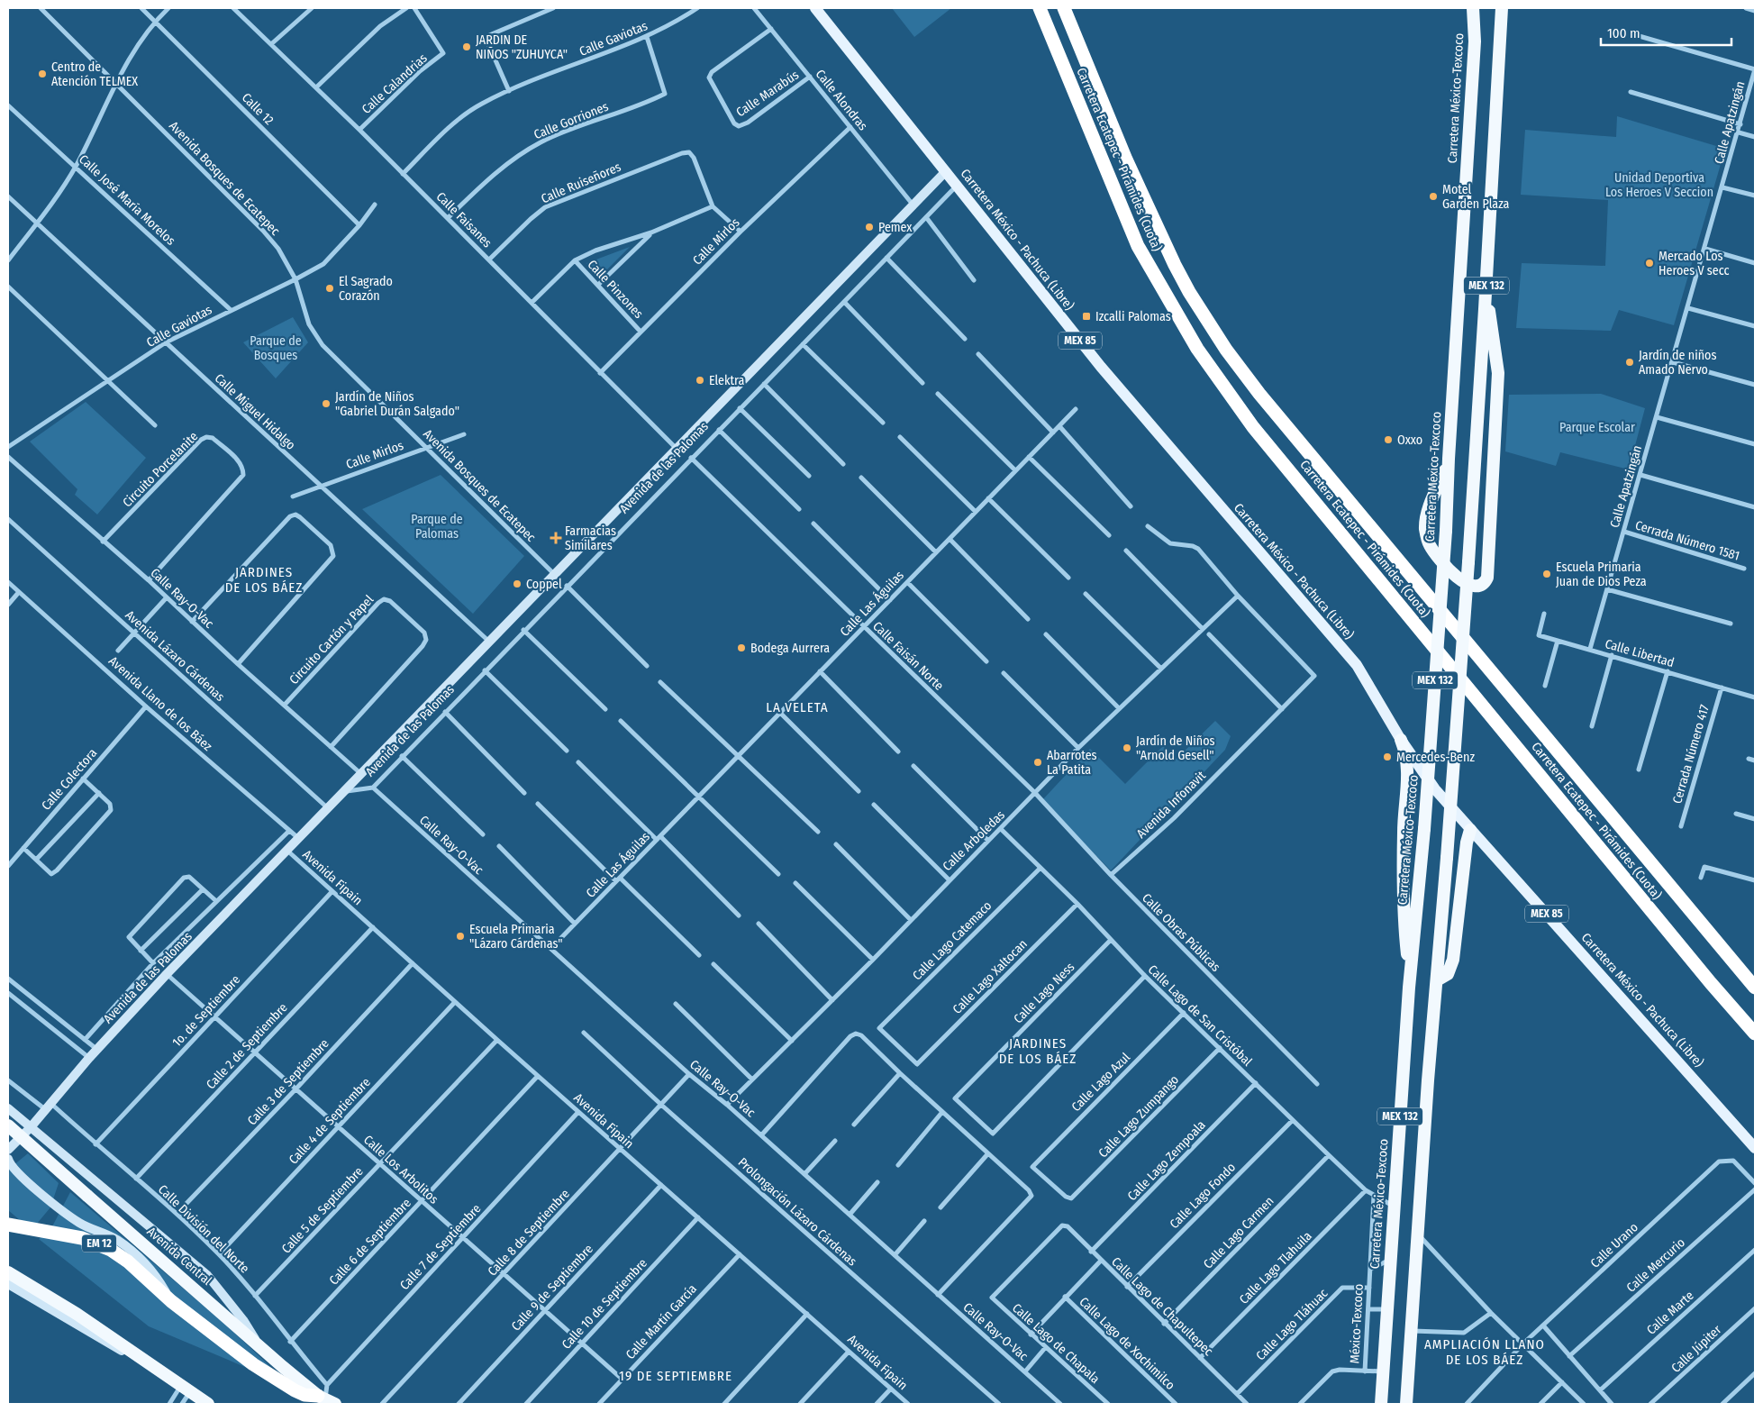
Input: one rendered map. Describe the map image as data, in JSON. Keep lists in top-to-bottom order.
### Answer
{
  "streets": {
    "highway": [
      "Carretera México-Texcoco",
      "Carretera Ecatepec - Pirámides (Cuota)",
      "MEX 132",
      "EM 12",
      "Avenida Central"
    ],
    "main road": ["Carretera México - Pachuca (Libre)", "MEX 85", "Avenida de las Palomas"],
    "street": [
      "Calle Gaviotas",
      "Calle Calandrias",
      "Calle Marabús",
      "Calle Alondras",
      "Calle 12",
      "Calle Gorriones",
      "Calle Apatzingán",
      "Avenida Bosques de Ecatepec",
      "Calle Ruiseñores",
      "Calle José María Morelos",
      "Calle Faisanes",
      "Calle Mirlos",
      "Calle Pinzones",
      "Calle Miguel Hidalgo",
      "Circuito Porcelanite",
      "Cerrada Número 1581",
      "Calle Ray-O-Vac",
      "Calle Las Águilas",
      "Circuito Cartón y Papel",
      "Calle Libertad",
      "Avenida Lázaro Cárdenas",
      "Calle Faisán Norte",
      "Avenida Llano de los Báez",
      "Cerrada Número 417",
      "Calle Colectora",
      "Avenida Infonavit",
      "Calle Arboledas",
      "Avenida Fipain",
      "Calle Obras Públicas",
      "Calle Lago Catemaco",
      "Calle Lago Xaltocan",
      "Calle Lago Ness",
      "1o. de Septiembre",
      "Calle Lago de San Cristóbal",
      "Calle 2 de Septiembre",
      "Calle 3 de Septiembre",
      "Calle Lago Azul",
      "Calle Lago Zumpango",
      "Calle 4 de Septiembre",
      "Calle Lago Zempoala",
      "Calle Los Arbolitos",
      "Calle Lago Fondo",
      "Calle 5 de Septiembre",
      "Prolongación Lázaro Cárdenas",
      "Calle División del Norte",
      "Calle 8 de Septiembre",
      "Calle Lago Carmen",
      "Calle 6 de Septiembre",
      "Calle Urano",
      "Calle 7 de Septiembre",
      "Calle Mercurio",
      "Calle Lago Tlahuila",
      "Calle 9 de Septiembre",
      "Calle 10 de Septiembre",
      "Calle Lago de Chapultepec",
      "Calle Marte",
      "Calle Martín García",
      "México-Texcoco",
      "Calle Lago Tláhuac",
      "Calle Lago de Chapala",
      "Calle Lago de Xochimilco",
      "Calle Júpiter"
    ]
  },
  "crossings": [
    ["Calle Gaviotas", "Calle 12"],
    ["Calle Gaviotas", "Calle Gorriones"],
    ["Calle Gaviotas", "Avenida Bosques de Ecatepec"],
    ["Calle Gaviotas", "Calle José María Morelos"],
    ["Calle Gaviotas", "Calle Faisanes"],
    ["Calle Gaviotas", "Calle Miguel Hidalgo"],
    ["Calle Calandrias", "Calle Faisanes"],
    ["Calle Marabús", "Calle Alondras"],
    ["Carretera México-Texcoco", "Calle Lago de San Cristóbal"],
    ["Calle Alondras", "Calle Mirlos"],
    ["Calle Alondras", "Avenida de las Palomas"],
    ["Calle Gorriones", "Calle Faisanes"],
    ["Calle Apatzingán", "Cerrada Número 1581"],
    ["Calle Apatzingán", "Calle Libertad"],
    ["Avenida Bosques de Ecatepec", "Calle Mirlos"],
    ["Avenida Bosques de Ecatepec", "Avenida de las Palomas"],
    ["Calle Ruiseñores", "Calle Faisanes"],
    ["Calle Faisanes", "Calle Mirlos"],
    ["Calle Faisanes", "Avenida de las Palomas"],
    ["Carretera México - Pachuca (Libre)", "Avenida de las Palomas"],
    ["Calle Mirlos", "Calle Pinzones"],
    ["Calle Mirlos", "Calle Miguel Hidalgo"],
    ["Calle Miguel Hidalgo", "Avenida de las Palomas"],
    ["Avenida de las Palomas", "Calle Ray-O-Vac"],
    ["Avenida de las Palomas", "Avenida Lázaro Cárdenas"],
    ["Avenida de las Palomas", "Calle Faisán Norte"],
    ["Avenida de las Palomas", "Avenida Llano de los Báez"],
    ["Avenida de las Palomas", "Avenida Fipain"],
    ["Avenida de las Palomas", "Calle Los Arbolitos"],
    ["Avenida de las Palomas", "Calle División del Norte"],
    ["Circuito Porcelanite", "Calle Ray-O-Vac"],
    ["Calle Ray-O-Vac", "Calle Las Águilas"],
    ["Calle Ray-O-Vac", "Circuito Cartón y Papel"],
    ["Calle Ray-O-Vac", "Calle Arboledas"],
    ["Calle Ray-O-Vac", "Calle 8 de Septiembre"],
    ["Calle Las Águilas", "Calle Faisán Norte"],
    ["Calle Libertad", "Cerrada Número 417"],
    ["Calle Faisán Norte", "Calle Arboledas"],
    ["Calle Faisán Norte", "Calle Obras Públicas"],
    ["Avenida Llano de los Báez", "Calle Colectora"],
    ["Avenida Infonavit", "Calle Arboledas"],
    ["Avenida Infonavit", "Calle Obras Públicas"],
    ["Calle Arboledas", "Calle Obras Públicas"],
    ["Calle Arboledas", "Calle Lago de San Cristóbal"],
    ["Avenida Fipain", "1o. de Septiembre"],
    ["Avenida Fipain", "Calle 2 de Septiembre"],
    ["Avenida Fipain", "Calle 3 de Septiembre"],
    ["Avenida Fipain", "Calle 4 de Septiembre"],
    ["Avenida Fipain", "Calle 5 de Septiembre"],
    ["Avenida Fipain", "Calle 8 de Septiembre"],
    ["Avenida Fipain", "Calle 6 de Septiembre"],
    ["Avenida Fipain", "Calle 7 de Septiembre"],
    ["Avenida Fipain", "Calle 9 de Septiembre"],
    ["Avenida Fipain", "Calle 10 de Septiembre"],
    ["Avenida Fipain", "Calle Martín García"],
    ["Calle Lago Catemaco", "Calle Lago Xaltocan"],
    ["Calle Lago Catemaco", "Calle Lago de San Cristóbal"],
    ["Calle Lago Xaltocan", "Calle Lago de San Cristóbal"],
    ["Calle Lago Ness", "Calle Lago de San Cristóbal"],
    ["1o. de Septiembre", "Calle Los Arbolitos"],
    ["1o. de Septiembre", "Calle División del Norte"],
    ["Calle Lago de San Cristóbal", "Calle Lago Azul"],
    ["Calle Lago de San Cristóbal", "Calle Lago Zumpango"],
    ["Calle Lago de San Cristóbal", "Calle Lago Zempoala"],
    ["Calle Lago de San Cristóbal", "Calle Lago Fondo"],
    ["Calle Lago de San Cristóbal", "Calle Lago Carmen"],
    ["Calle Lago de San Cristóbal", "Calle Lago Tlahuila"],
    ["Calle Lago de San Cristóbal", "México-Texcoco"],
    ["Calle 2 de Septiembre", "Calle Los Arbolitos"],
    ["Calle 2 de Septiembre", "Calle División del Norte"],
    ["Calle 3 de Septiembre", "Calle Los Arbolitos"],
    ["Calle 3 de Septiembre", "Calle División del Norte"],
    ["Calle Lago Azul", "Calle Lago Zumpango"],
    ["Calle 4 de Septiembre", "Calle Los Arbolitos"],
    ["Calle 4 de Septiembre", "Calle División del Norte"],
    ["Calle Lago Zempoala", "Calle Lago de Chapultepec"],
    ["Calle Los Arbolitos", "Calle 5 de Septiembre"],
    ["Calle Los Arbolitos", "Calle 8 de Septiembre"],
    ["Calle Los Arbolitos", "Calle 6 de Septiembre"],
    ["Calle Los Arbolitos", "Calle 7 de Septiembre"],
    ["Calle Los Arbolitos", "Calle 9 de Septiembre"],
    ["Calle Los Arbolitos", "Calle 10 de Septiembre"],
    ["Calle Los Arbolitos", "Calle Martín García"],
    ["Calle Lago Fondo", "Calle Lago de Chapultepec"],
    ["Calle 5 de Septiembre", "Calle División del Norte"],
    ["Prolongación Lázaro Cárdenas", "Calle 8 de Septiembre"],
    ["Calle División del Norte", "Calle 6 de Septiembre"],
    ["Calle División del Norte", "Calle 7 de Septiembre"],
    ["Calle Lago Carmen", "Calle Lago de Chapultepec"],
    ["Calle Lago Tlahuila", "Calle Lago de Chapultepec"],
    ["Calle Lago de Chapultepec", "Calle Lago Tláhuac"],
    ["Calle Lago de Chapultepec", "Calle Lago de Chapala"],
    ["México-Texcoco", "Calle Lago Tláhuac"]
  ],
  "districts": [
    "JARDINES DE LOS BÁEZ",
    "LA VELETA",
    "JARDINES DE LOS BÁEZ",
    "AMPLIACIÓN LLANO DE LOS BÁEZ",
    "19 DE SEPTIEMBRE"
  ],
  "parks": [
    "Unidad Deportiva Los Heroes V Seccion",
    "Parque de Bosques",
    "Parque Escolar",
    "Parque de Palomas"
  ],
  "places": {
    "other": [
      "JARDIN DE NIÑOS \"ZUHUYCA\"",
      "Centro de Atención TELMEX",
      "Motel Garden Plaza",
      "Pemex",
      "Mercado Los Heroes V secc",
      "El Sagrado Corazón",
      "Jardín de niños Amado Nervo",
      "Elektra",
      "Jardín de Niños \"Gabriel Durán Salgado\"",
      "Oxxo",
      "Escuela Primaria Juan de Dios Peza",
      "Coppel",
      "Bodega Aurrera",
      "Jardín de Niños \"Arnold Gesell\"",
      "Mercedes-Benz",
      "Abarrotes La Patita",
      "Escuela Primaria \"Lázaro Cárdenas\""
    ],
    "transit": ["Izcalli Palomas"],
    "health": ["Farmacias Similares"]
  },
  "scale_bar": "100 m"
}
